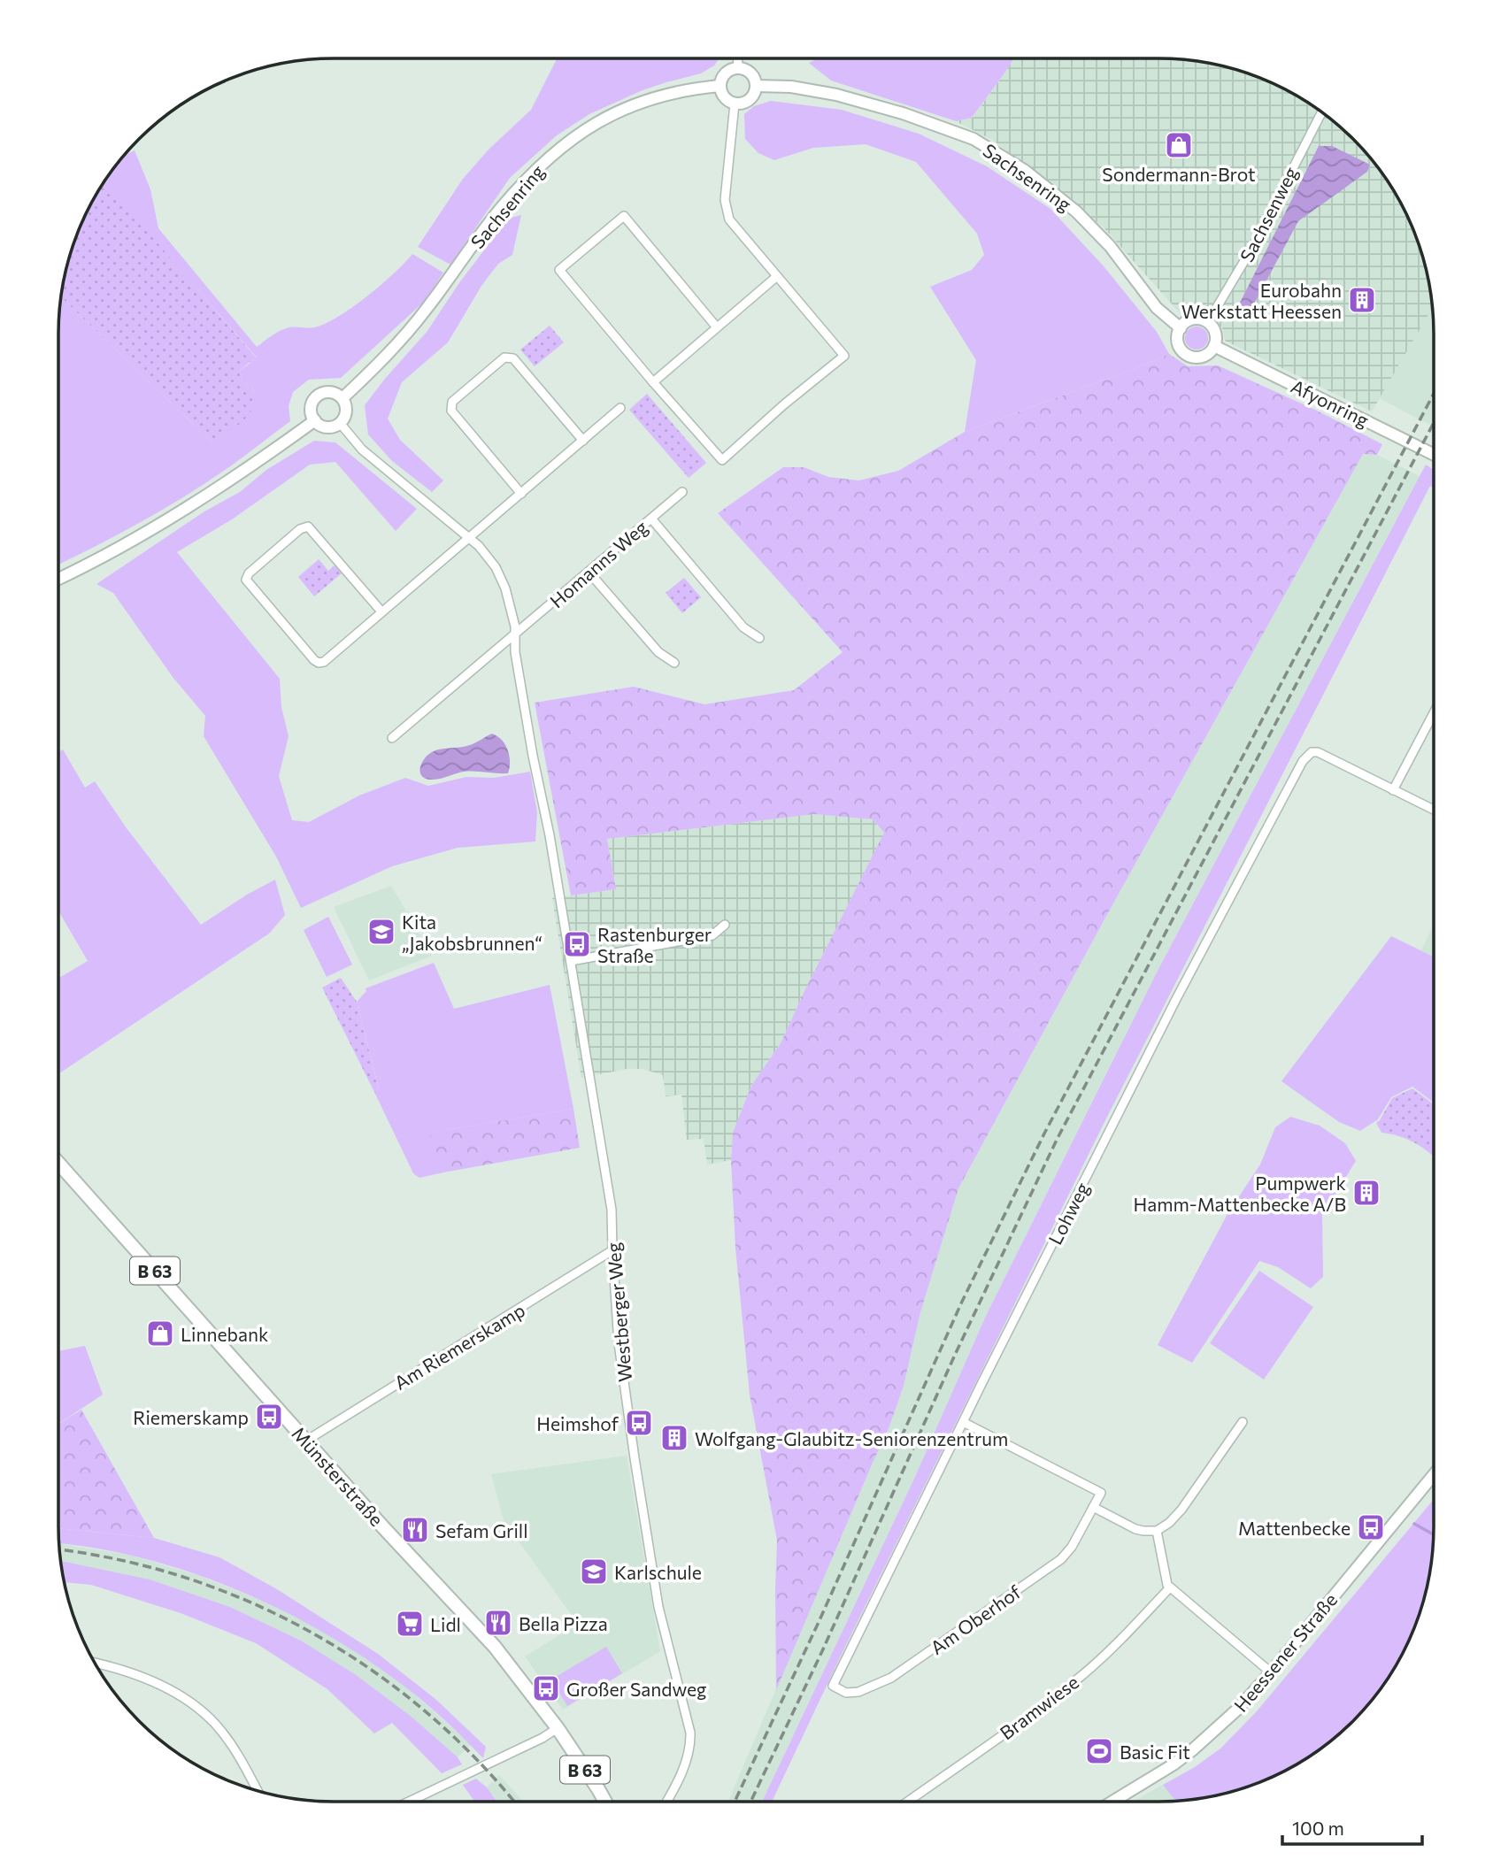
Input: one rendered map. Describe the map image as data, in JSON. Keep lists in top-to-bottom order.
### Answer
{
  "streets": {
    "main road": ["B 63", "Münsterstraße"],
    "street": [
      "Sachsenring",
      "Sachsenweg",
      "Afyonring",
      "Homanns Weg",
      "Lohweg",
      "Westberger Weg",
      "Am Riemerskamp",
      "Am Oberhof",
      "Heessener Straße",
      "Bramwiese"
    ]
  },
  "crossings": [
    ["Sachsenring", "Sachsenweg"],
    ["Sachsenring", "Afyonring"],
    ["Sachsenring", "Westberger Weg"],
    ["Sachsenweg", "Afyonring"],
    ["Homanns Weg", "Westberger Weg"],
    ["Lohweg", "Am Oberhof"],
    ["Westberger Weg", "Am Riemerskamp"],
    ["Am Riemerskamp", "Münsterstraße"]
  ],
  "places": {
    "shop": ["Sondermann-Brot", "Linnebank"],
    "building": ["Eurobahn Werkstatt Heessen", "Pumpwerk Hamm-Mattenbecke A/B", "Wolfgang-Glaubitz-Seniorenzentrum"],
    "school or university": ["Kita „Jakobsbrunnen“", "Karlschule"],
    "bus stop": [
      "Rastenburger Straße",
      "Riemerskamp",
      "Heimshof",
      "Mattenbecke",
      "Großer Sandweg"
    ],
    "restaurant": ["Sefam Grill", "Bella Pizza"],
    "supermarket": ["Lidl"],
    "sports": ["Basic Fit"]
  },
  "scale_bar": "100 m"
}
